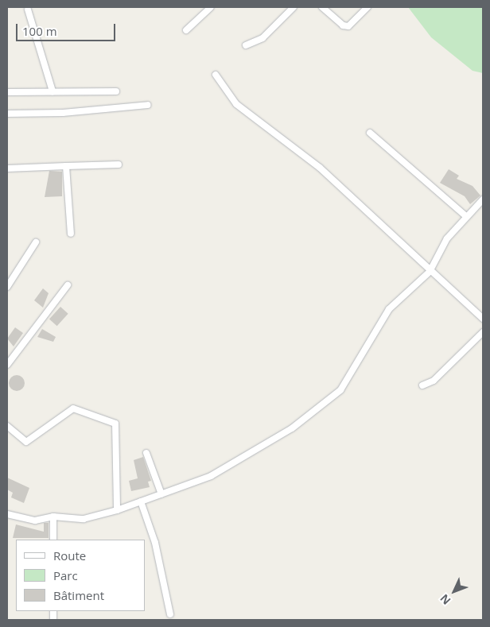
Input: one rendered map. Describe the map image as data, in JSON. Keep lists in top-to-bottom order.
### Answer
{
  "legend": ["Route", "Parc", "Bâtiment"],
  "scale_bar": "100 m",
  "north": "bottom left"
}
